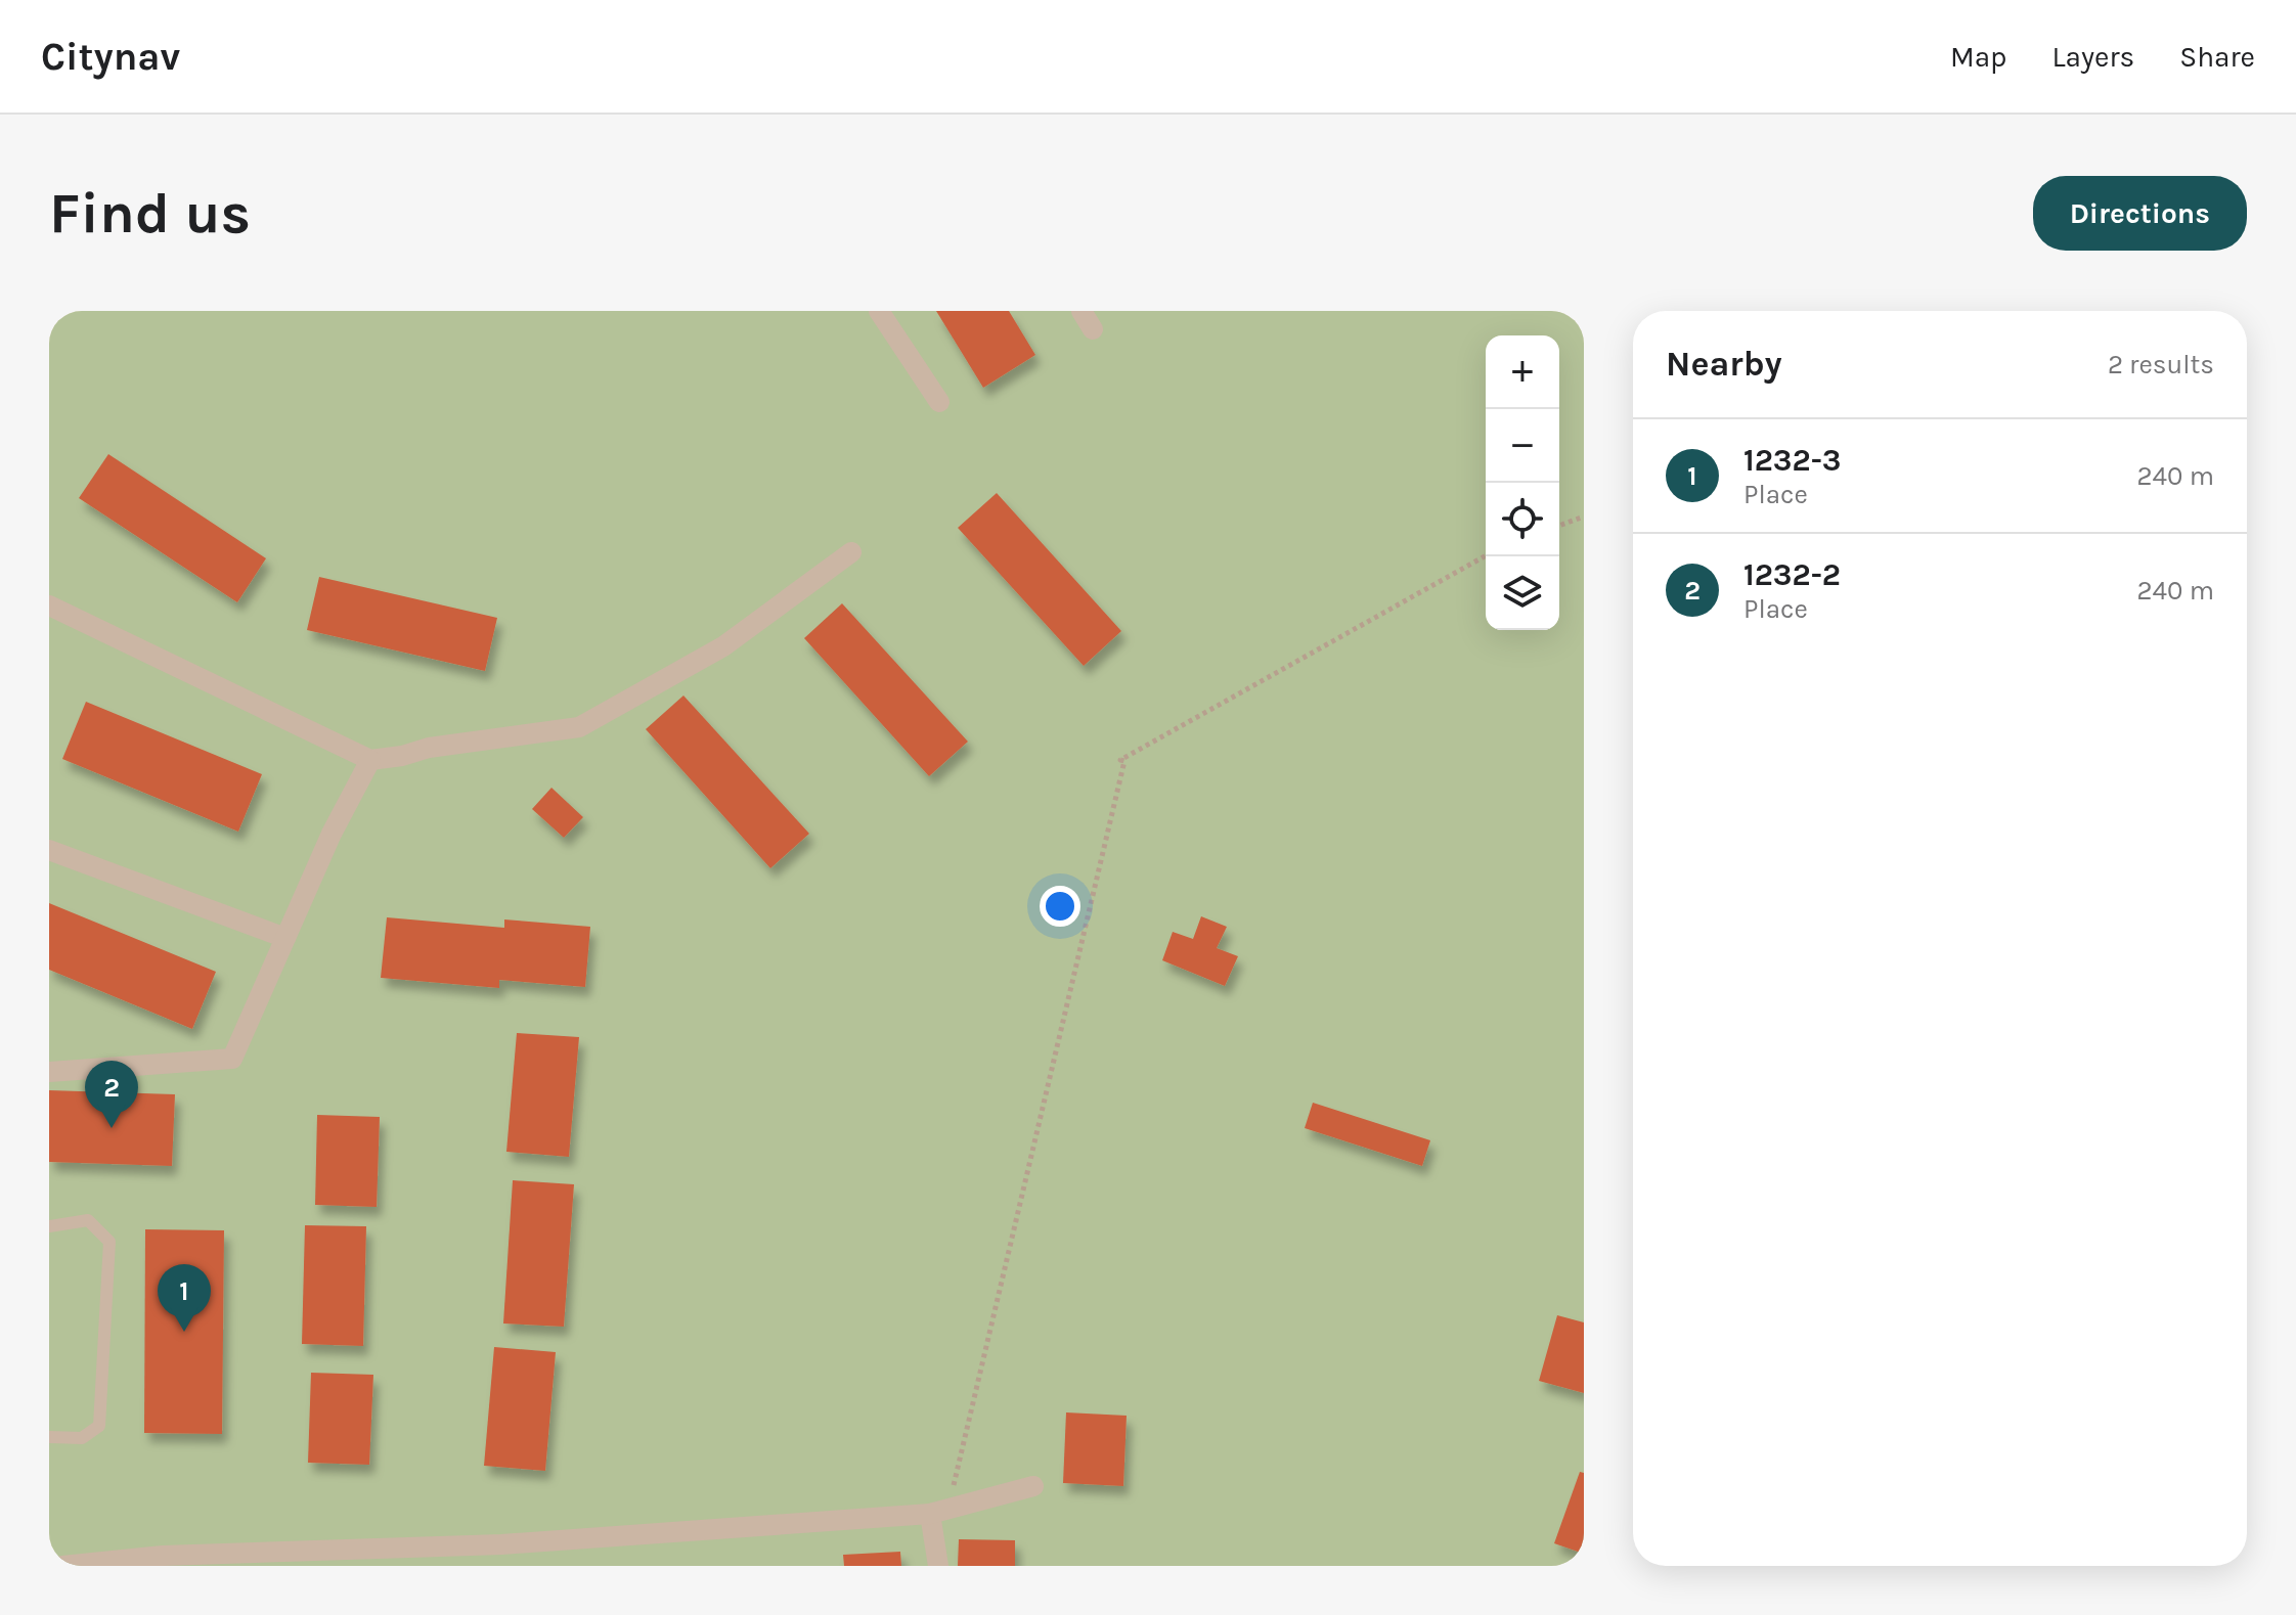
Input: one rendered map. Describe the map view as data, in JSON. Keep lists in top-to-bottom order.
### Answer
{
  "page": {
    "header": "Citynav",
    "nav": ["Map", "Layers", "Share"],
    "buttons": "Directions",
    "title": "Find us",
    "heading": ["Nearby", "2 results"],
    "map_buttons": ["+", "−"],
    "list": [
      {
        "mark": "1",
        "name": "1232-3",
        "note": "Place",
        "value": "240 m"
      },
      {
        "mark": "2",
        "name": "1232-2",
        "note": "Place",
        "value": "240 m"
      }
    ],
    "pins": ["2", "1"]
  }
}
